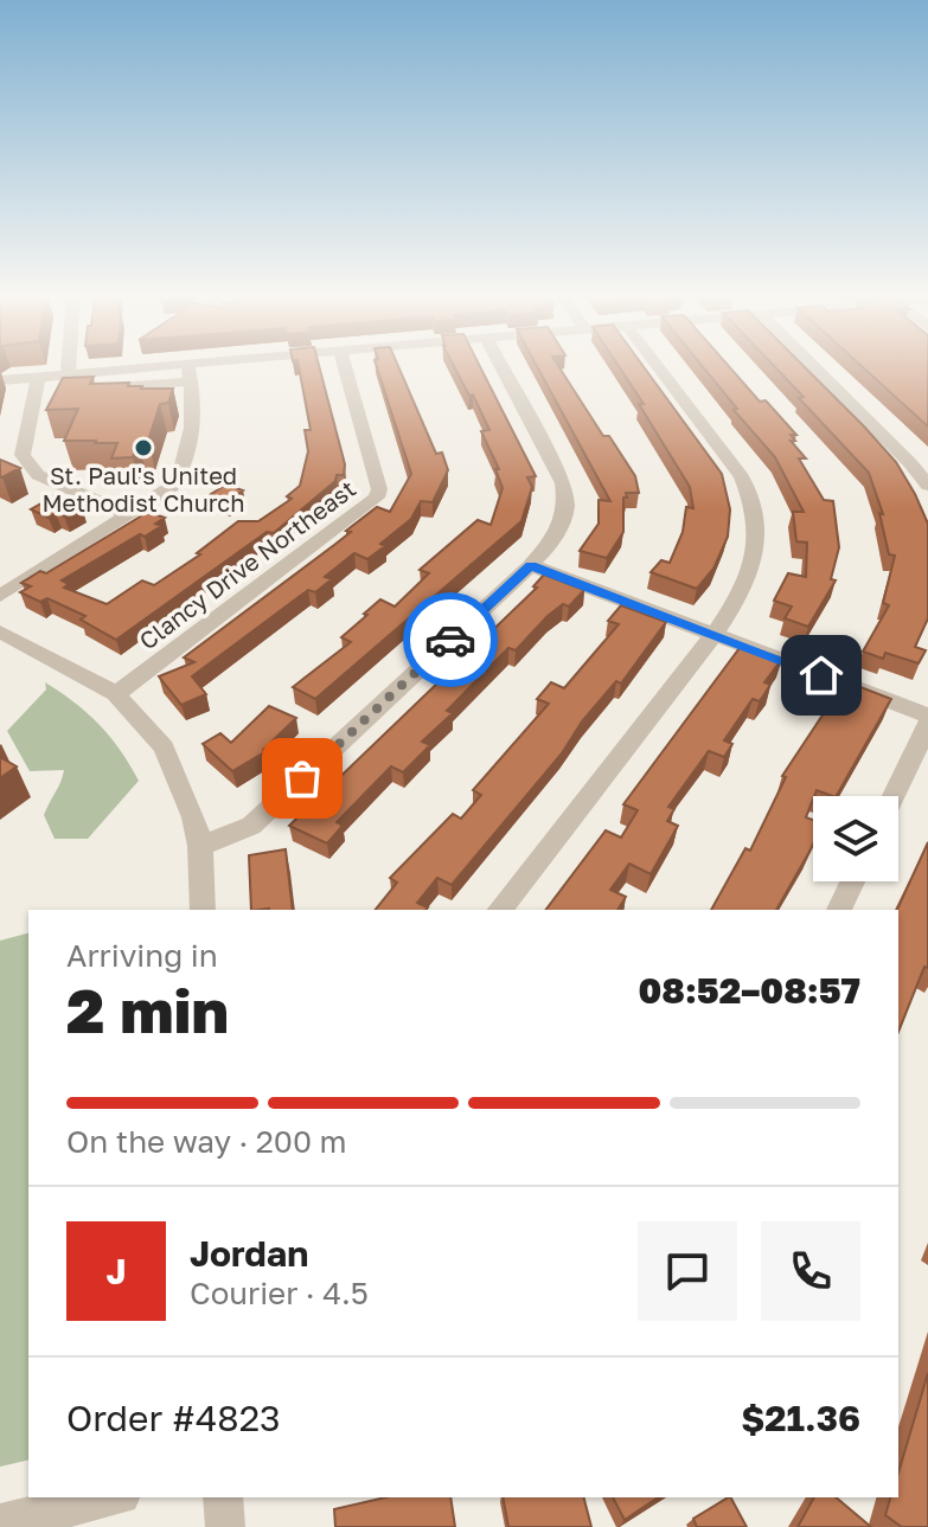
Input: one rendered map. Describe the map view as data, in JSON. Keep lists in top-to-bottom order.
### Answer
{
  "streets": {
    "street": ["Clancy Drive Northeast"]
  },
  "places": ["St. Paul's United Methodist Church"],
  "page": {
    "heading": ["2 min", "Arriving in", "08:52–08:57"],
    "panel": [
      "Jordan",
      "Courier · 4.5",
      "Order #4823",
      "$21.36"
    ],
    "bar": "On the way · 200 m",
    "round": "J"
  }
}
